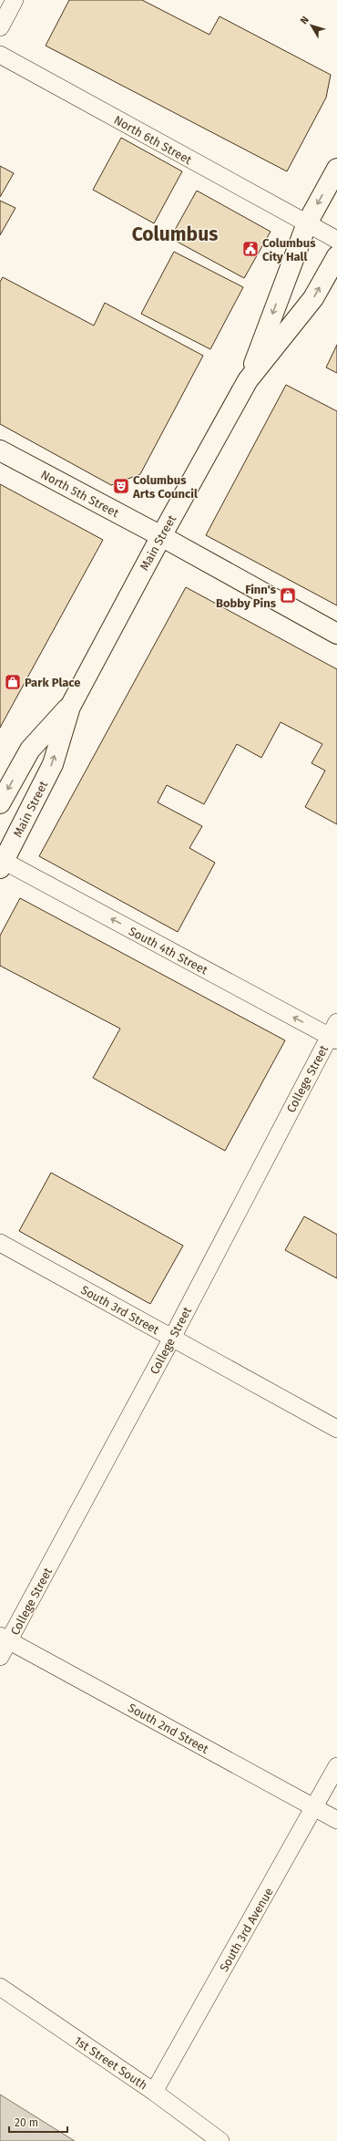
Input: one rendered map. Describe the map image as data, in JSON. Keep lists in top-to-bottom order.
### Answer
{
  "streets": {
    "main road": ["North 5th Street", "Main Street"],
    "street": [
      "North 6th Street",
      "South 4th Street",
      "College Street",
      "South 3rd Street",
      "South 2nd Street",
      "South 3rd Avenue",
      "1st Street South"
    ]
  },
  "crossings": [
    ["North 6th Street", "Main Street"],
    ["North 5th Street", "Main Street"],
    ["Main Street", "South 4th Street"],
    ["South 4th Street", "College Street"],
    ["College Street", "South 3rd Street"],
    ["College Street", "South 2nd Street"],
    ["South 2nd Street", "South 3rd Avenue"],
    ["South 3rd Avenue", "1st Street South"]
  ],
  "one_way": ["South 4th Street"],
  "districts": ["Columbus"],
  "places": {
    "public building": ["Columbus City Hall"],
    "theatre": ["Columbus Arts Council"],
    "shop": ["Finn's Bobby Pins", "Park Place"]
  },
  "scale_bar": "20 m",
  "north": "top left"
}
